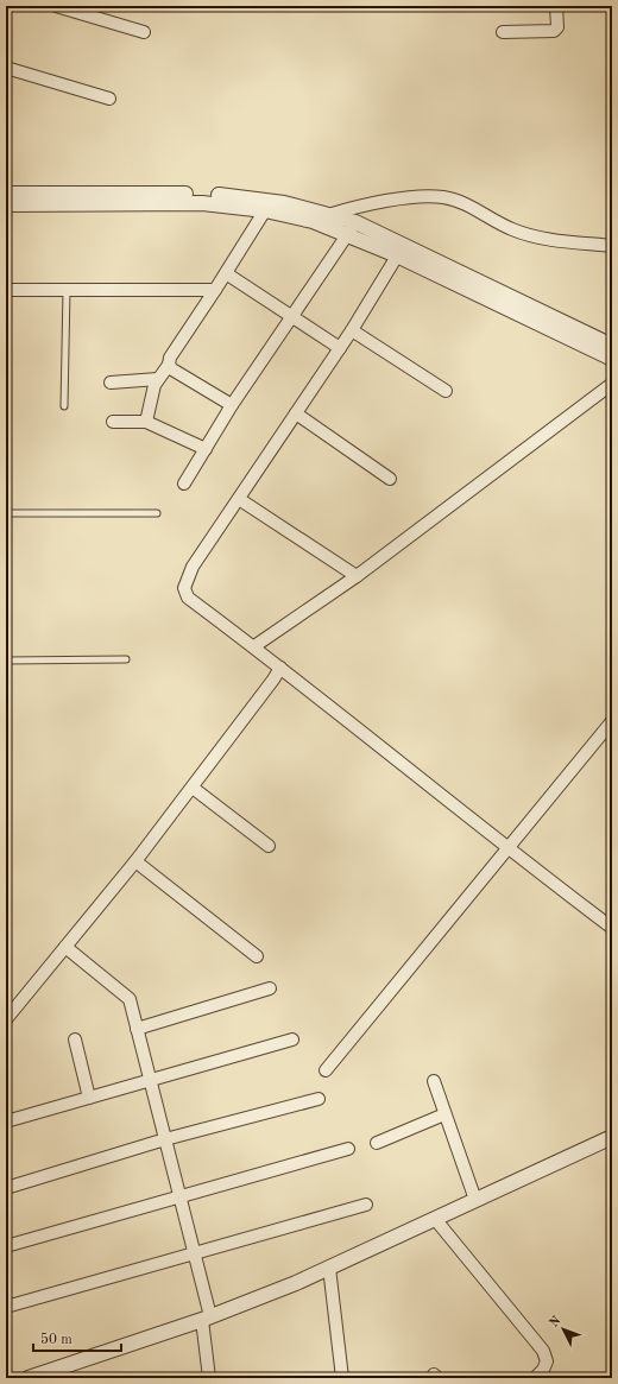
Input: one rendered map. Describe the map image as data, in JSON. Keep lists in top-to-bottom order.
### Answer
{
  "scale_bar": "50 m",
  "north": "top left"
}
